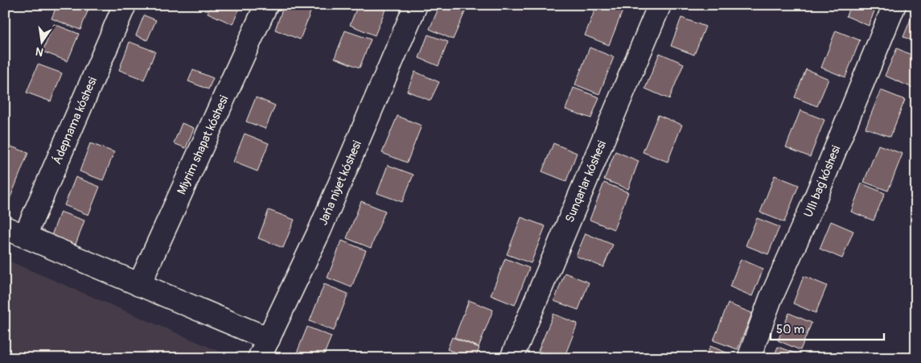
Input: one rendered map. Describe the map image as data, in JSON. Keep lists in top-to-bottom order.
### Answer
{
  "streets": {
    "street": [
      "Ádepnama kóshesi",
      "Miyrim shapat kóshesi",
      "Sunqarlar kóshesi",
      "Ullı baǵ kóshesi",
      "Jańa niyet kóshesi"
    ]
  },
  "scale_bar": "50 m",
  "north": "bottom"
}
